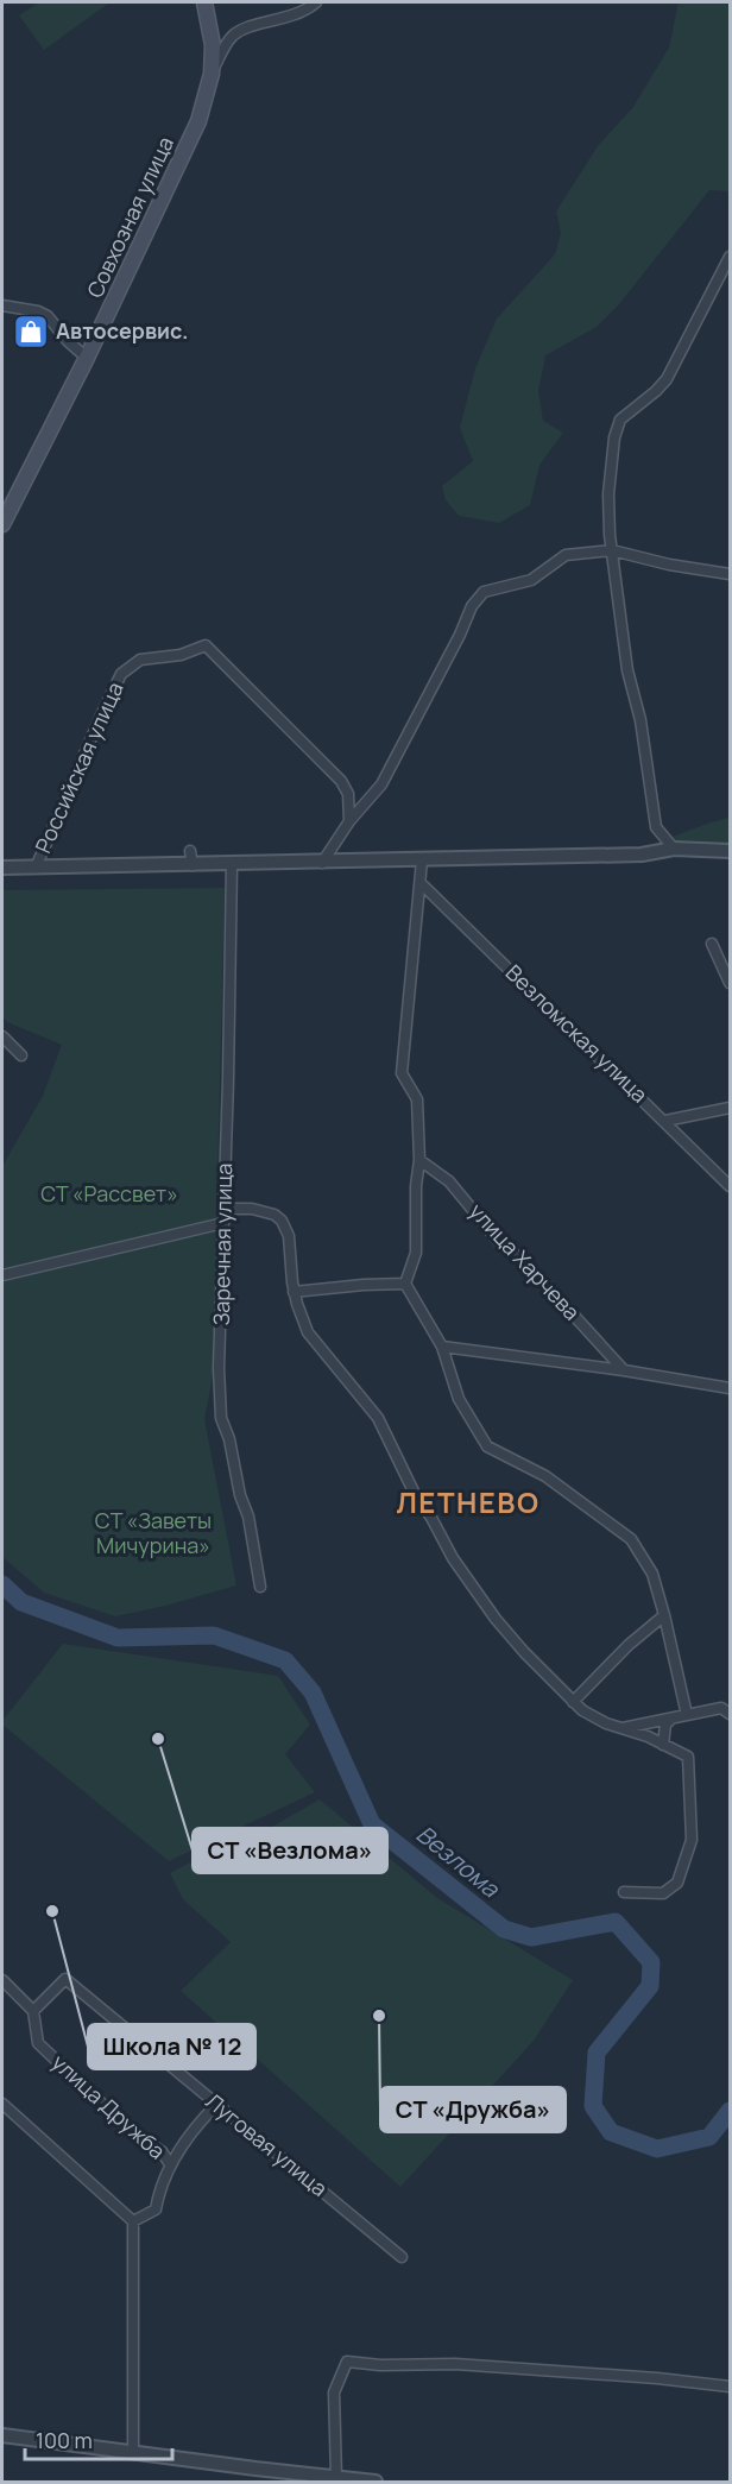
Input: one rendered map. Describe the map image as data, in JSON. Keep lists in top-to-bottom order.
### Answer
{
  "streets": {
    "main road": ["Совхозная улица"],
    "street": [
      "Российская улица",
      "Везломская улица",
      "Заречная улица",
      "улица Харчева",
      "улица Дружба",
      "Луговая улица"
    ]
  },
  "crossings": [
    ["улица Дружба", "Луговая улица"]
  ],
  "districts": ["ЛЕТНЕВО"],
  "water": ["Везлома"],
  "parks": ["СТ «Рассвет»", "СТ «Заветы Мичурина»"],
  "places": {
    "shop": ["Автосервис."],
    "other": ["СТ «Везлома»", "Школа № 12", "СТ «Дружба»"]
  },
  "scale_bar": "100 m"
}
